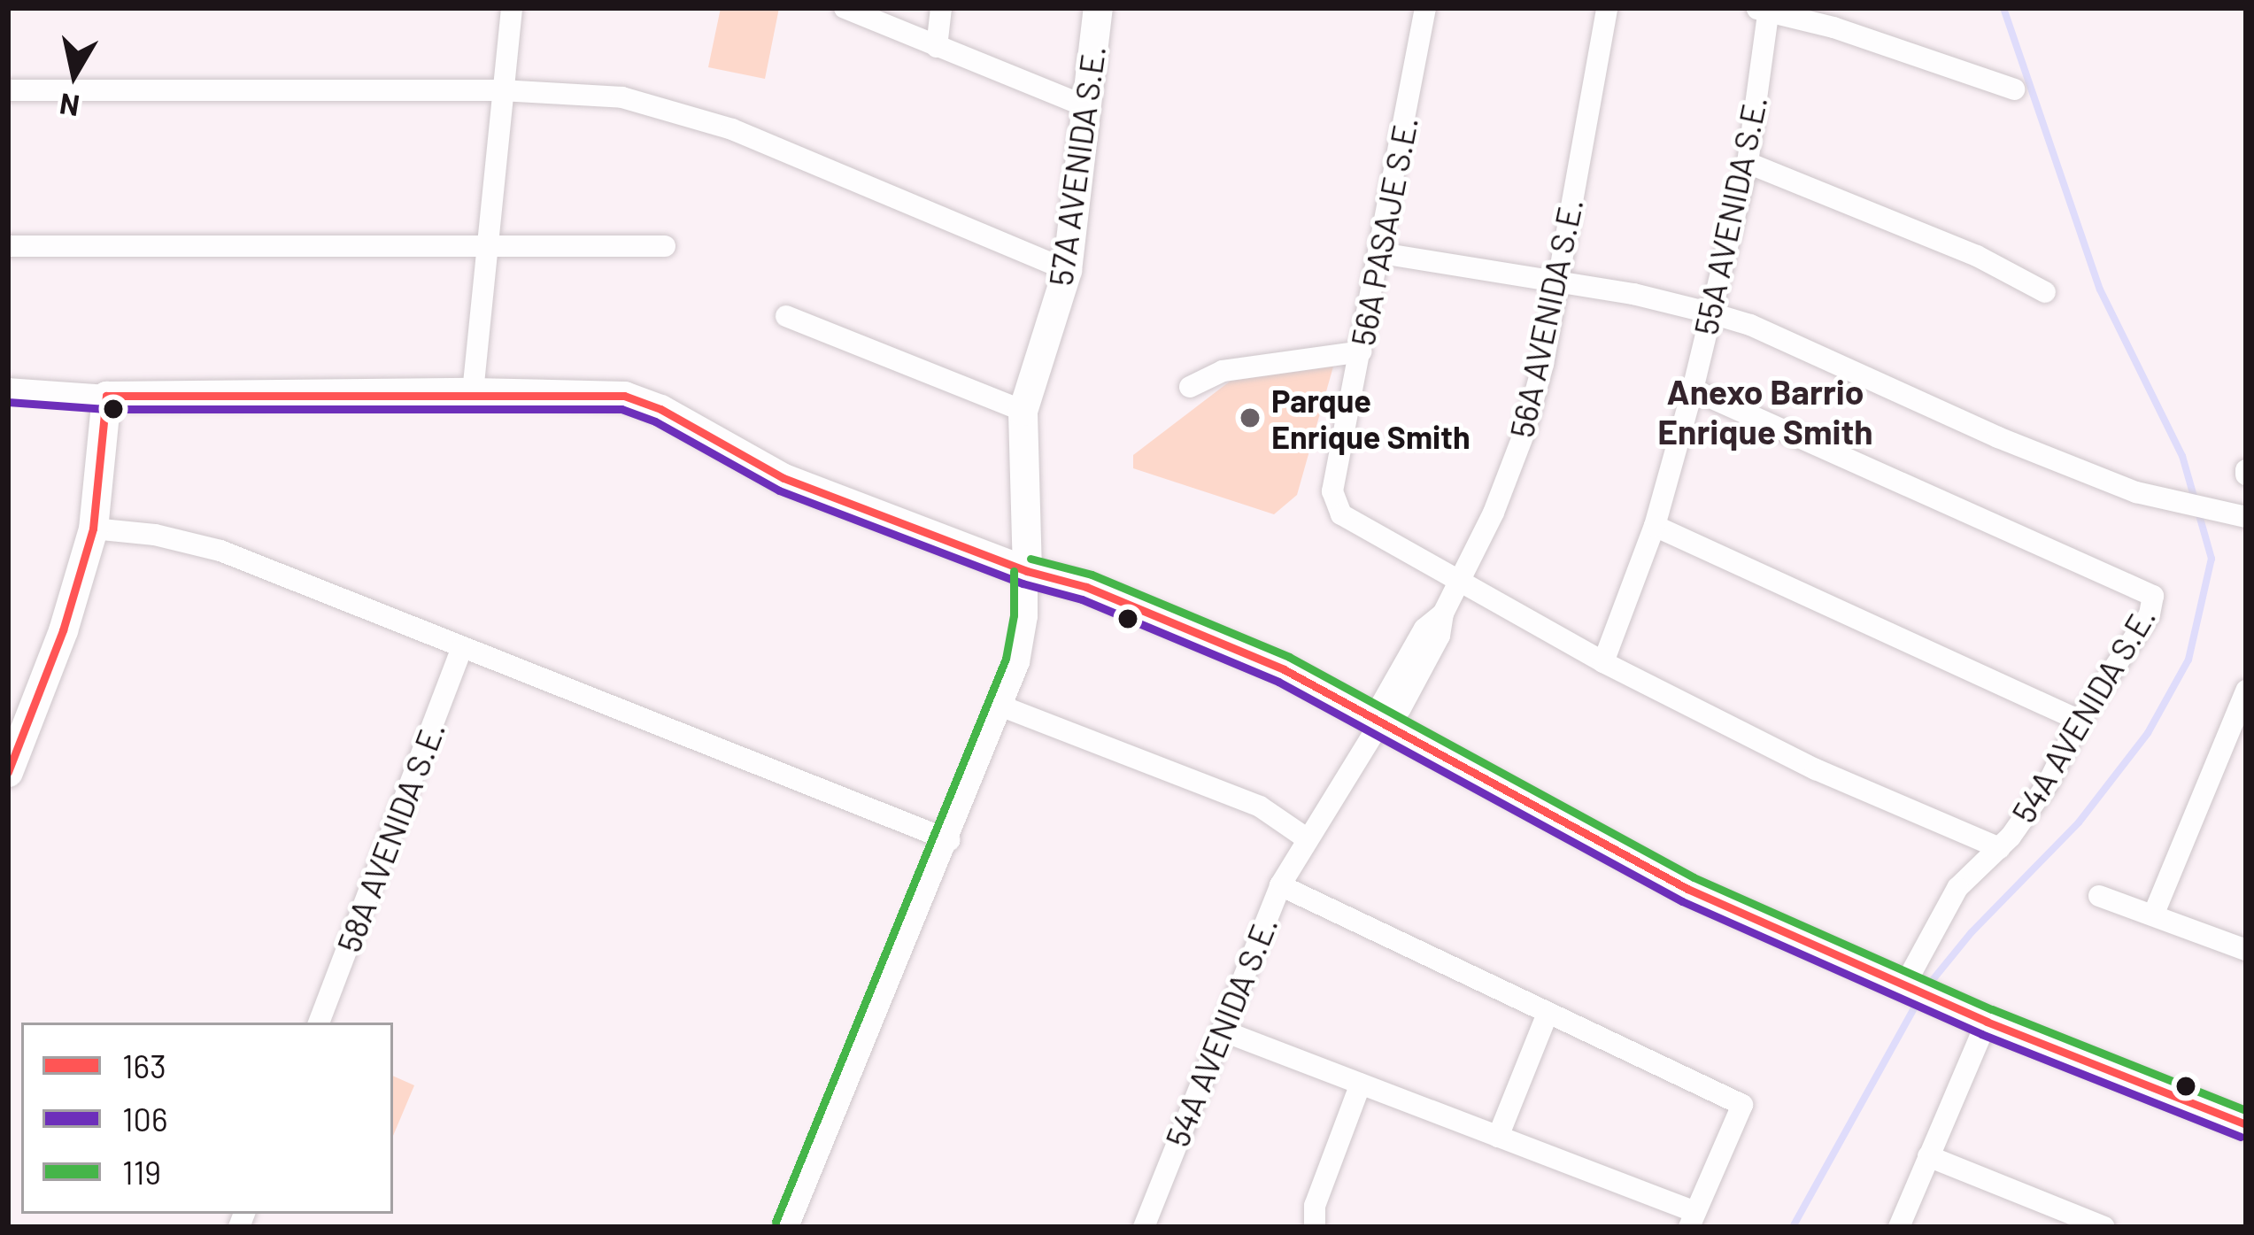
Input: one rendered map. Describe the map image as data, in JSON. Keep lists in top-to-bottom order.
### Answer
{
  "streets": {
    "street": [
      "57A AVENIDA S.E.",
      "55A AVENIDA S.E.",
      "56A PASAJE S.E.",
      "56A AVENIDA S.E.",
      "54A AVENIDA S.E.",
      "58A AVENIDA S.E."
    ]
  },
  "crossings": [
    ["55A AVENIDA S.E.", "54A AVENIDA S.E."],
    ["56A PASAJE S.E.", "56A AVENIDA S.E."],
    ["56A AVENIDA S.E.", "54A AVENIDA S.E."]
  ],
  "districts": ["Anexo Barrio Enrique Smith"],
  "places": ["Parque Enrique Smith"],
  "lines": ["transit line 163", "transit line 106", "transit line 119"],
  "legend": ["163", "106", "119"],
  "north": "bottom"
}
